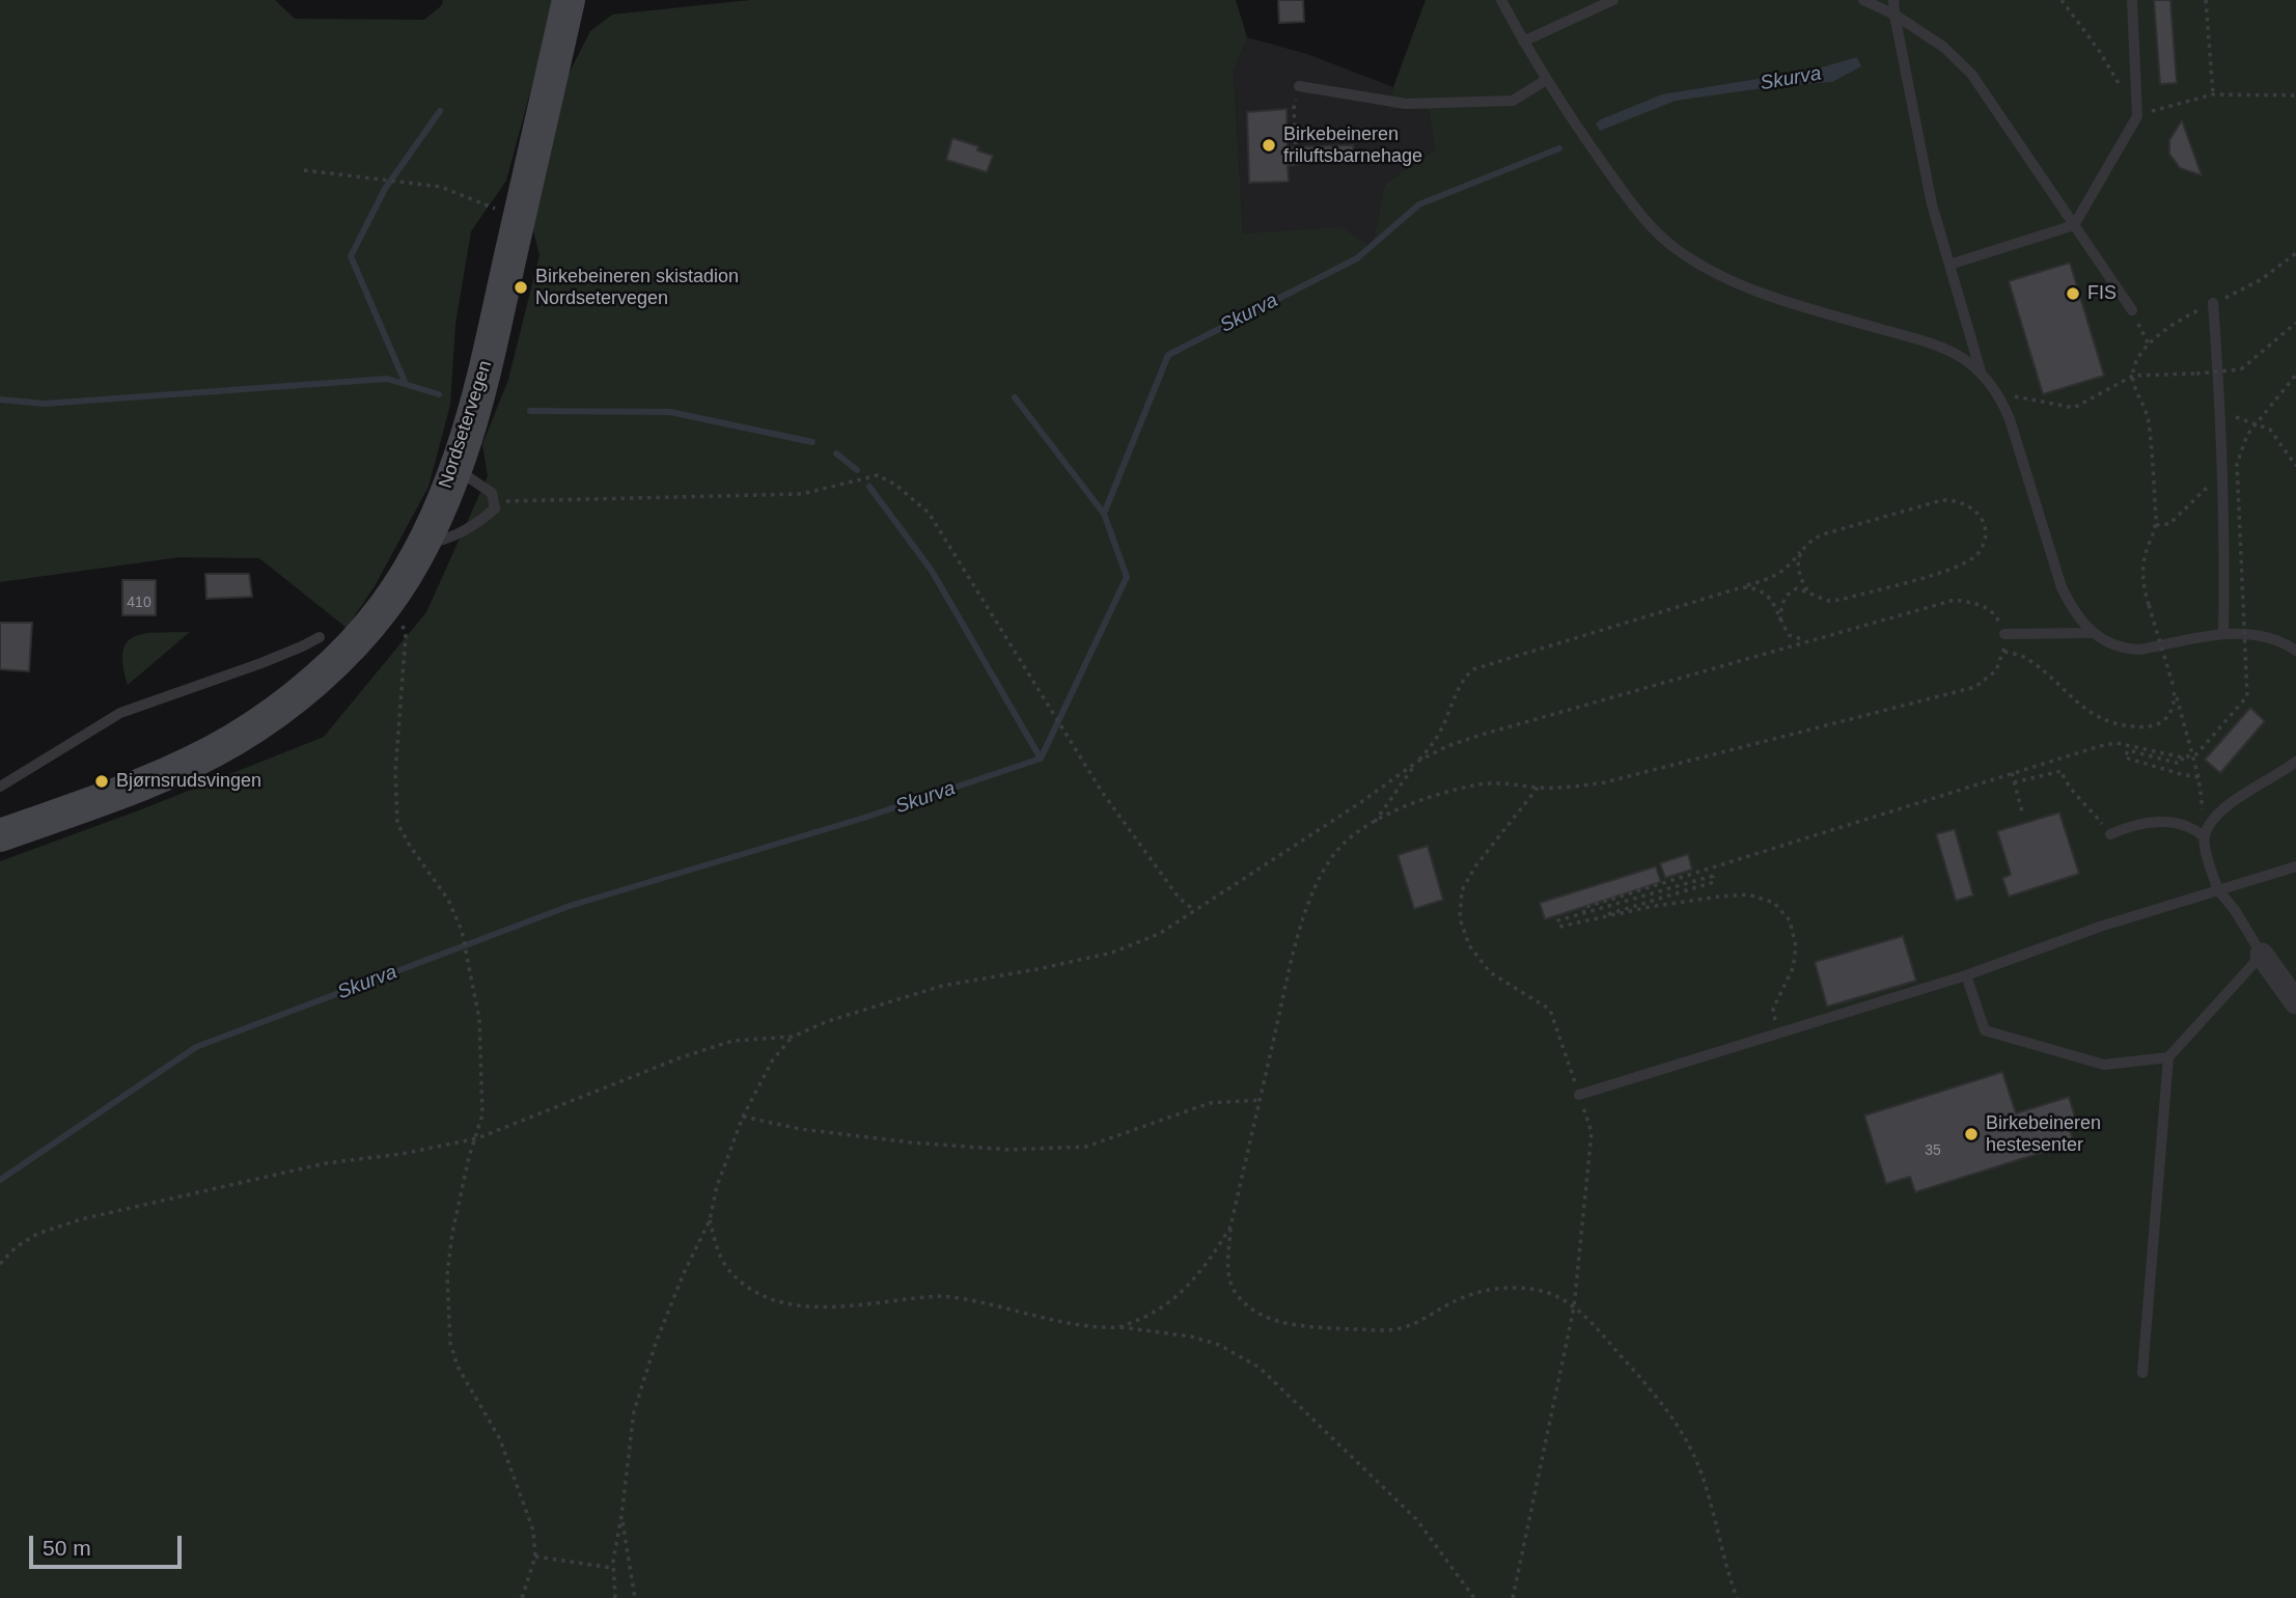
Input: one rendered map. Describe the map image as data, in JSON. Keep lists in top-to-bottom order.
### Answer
{
  "streets": {
    "main road": ["Nordsetervegen"]
  },
  "water": ["Skurva"],
  "places": [
    "Birkebeineren friluftsbarnehage",
    "Birkebeineren skistadion Nordsetervegen",
    "FIS",
    "Bjørnsrudsvingen",
    "Birkebeineren hestesenter"
  ],
  "house_numbers": ["410", "35"],
  "scale_bar": "50 m"
}
